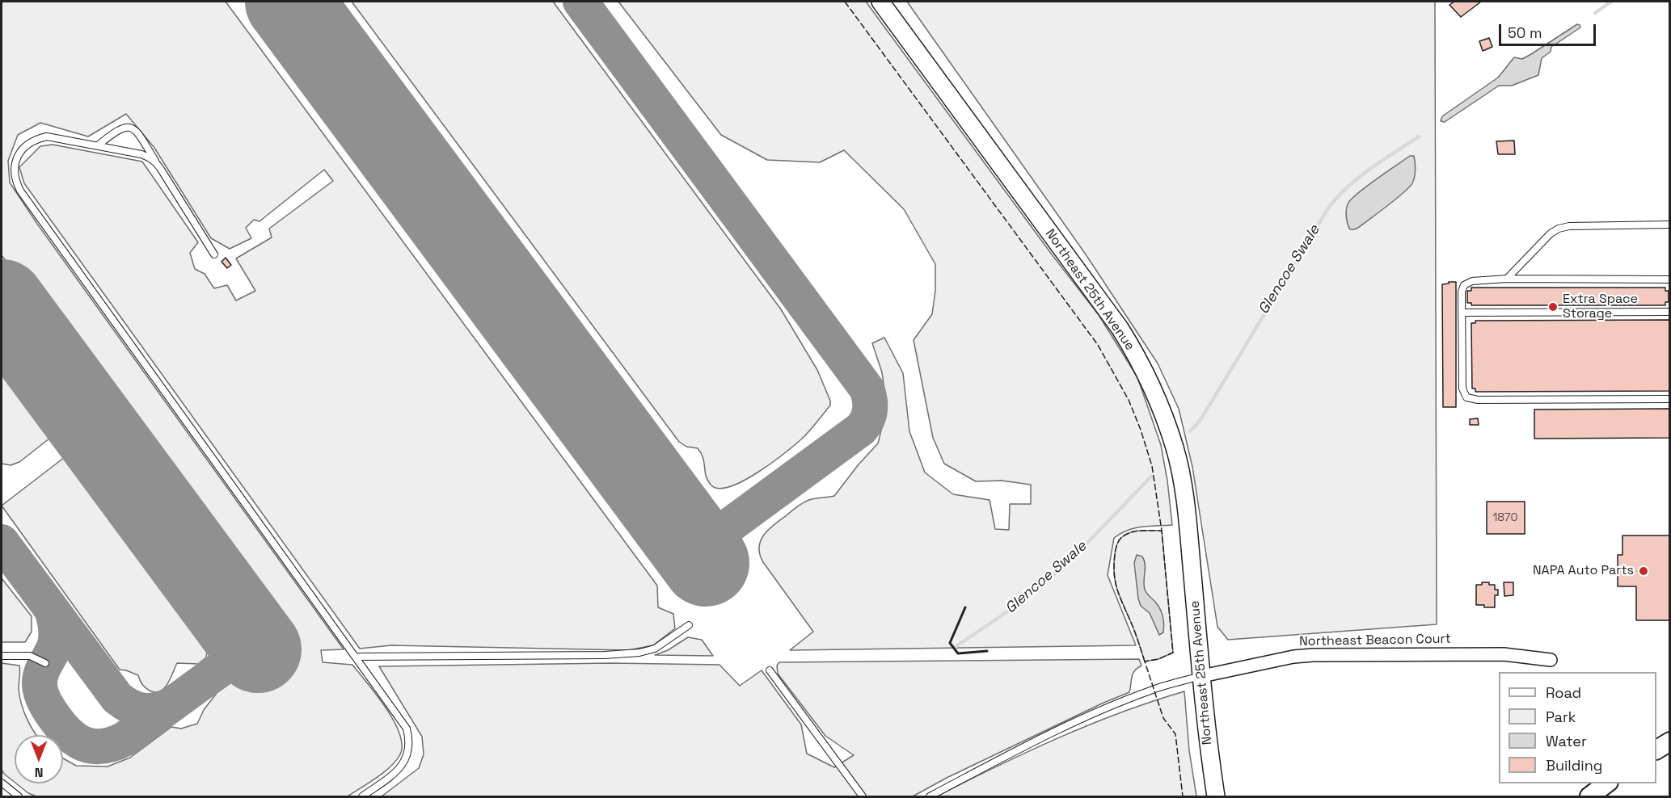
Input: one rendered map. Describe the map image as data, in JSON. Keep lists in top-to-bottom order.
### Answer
{
  "streets": {
    "main road": ["Northeast 25th Avenue"],
    "street": ["Northeast Beacon Court"]
  },
  "crossings": [
    ["Northeast 25th Avenue", "Northeast Beacon Court"]
  ],
  "water": ["Glencoe Swale"],
  "places": ["Extra Space Storage", "NAPA Auto Parts"],
  "house_numbers": ["1870"],
  "legend": [
    "Road",
    "Park",
    "Water",
    "Building"
  ],
  "scale_bar": "50 m",
  "north": "bottom"
}
